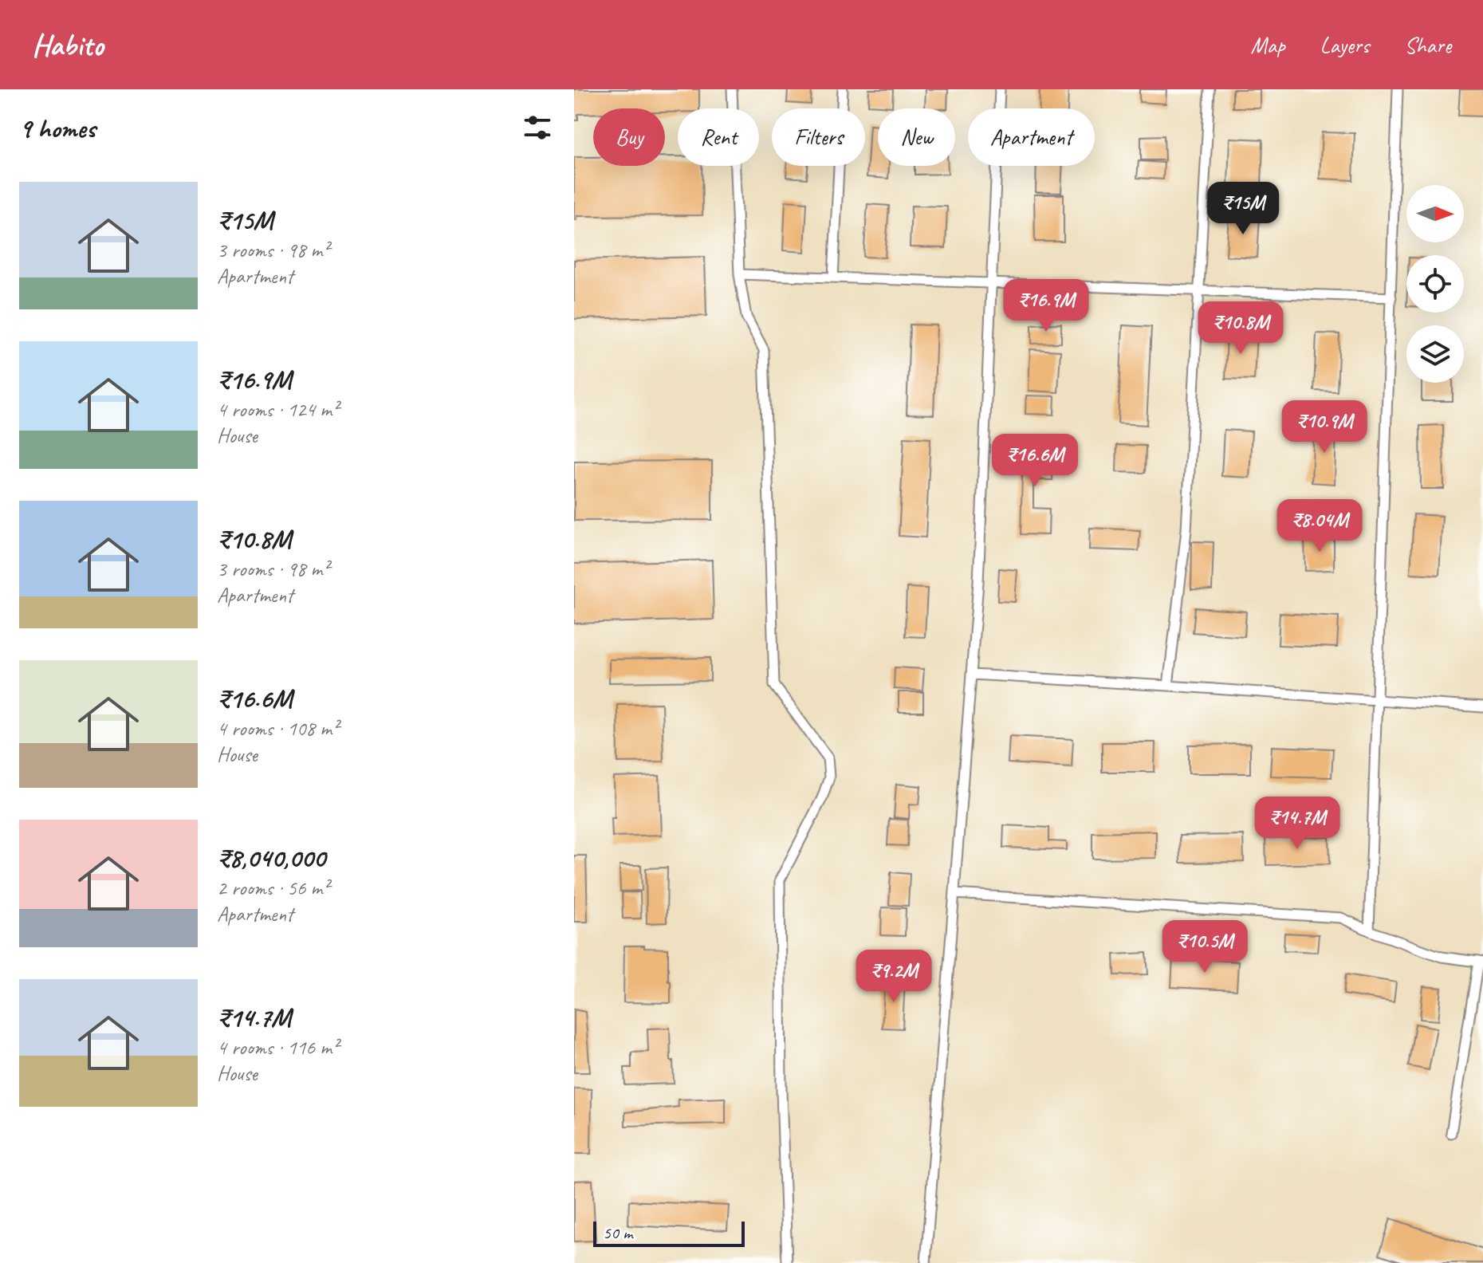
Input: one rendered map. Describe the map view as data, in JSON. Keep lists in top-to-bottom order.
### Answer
{
  "scale_bar": "50 m",
  "north": "right",
  "page": {
    "header": "Habito",
    "nav": ["Map", "Layers", "Share"],
    "heading": "9 homes",
    "chip": [
      "Buy",
      "Rent",
      "Filters",
      "New",
      "Apartment"
    ],
    "list": [
      {
        "name": "₹15M",
        "note": "3 rooms · 98 m² · Apartment"
      },
      {
        "name": "₹16.9M",
        "note": "4 rooms · 124 m² · House"
      },
      {
        "name": "₹10.8M",
        "note": "3 rooms · 98 m² · Apartment"
      },
      {
        "name": "₹16.6M",
        "note": "4 rooms · 108 m² · House"
      },
      {
        "name": "₹8,040,000",
        "note": "2 rooms · 56 m² · Apartment"
      },
      {
        "name": "₹14.7M",
        "note": "4 rooms · 116 m² · House"
      }
    ],
    "price": [
      "₹15M",
      "₹16.9M",
      "₹10.8M",
      "₹10.9M",
      "₹16.6M",
      "₹8.04M",
      "₹14.7M",
      "₹10.5M",
      "₹9.2M"
    ],
    "scale": "50 m"
  }
}
